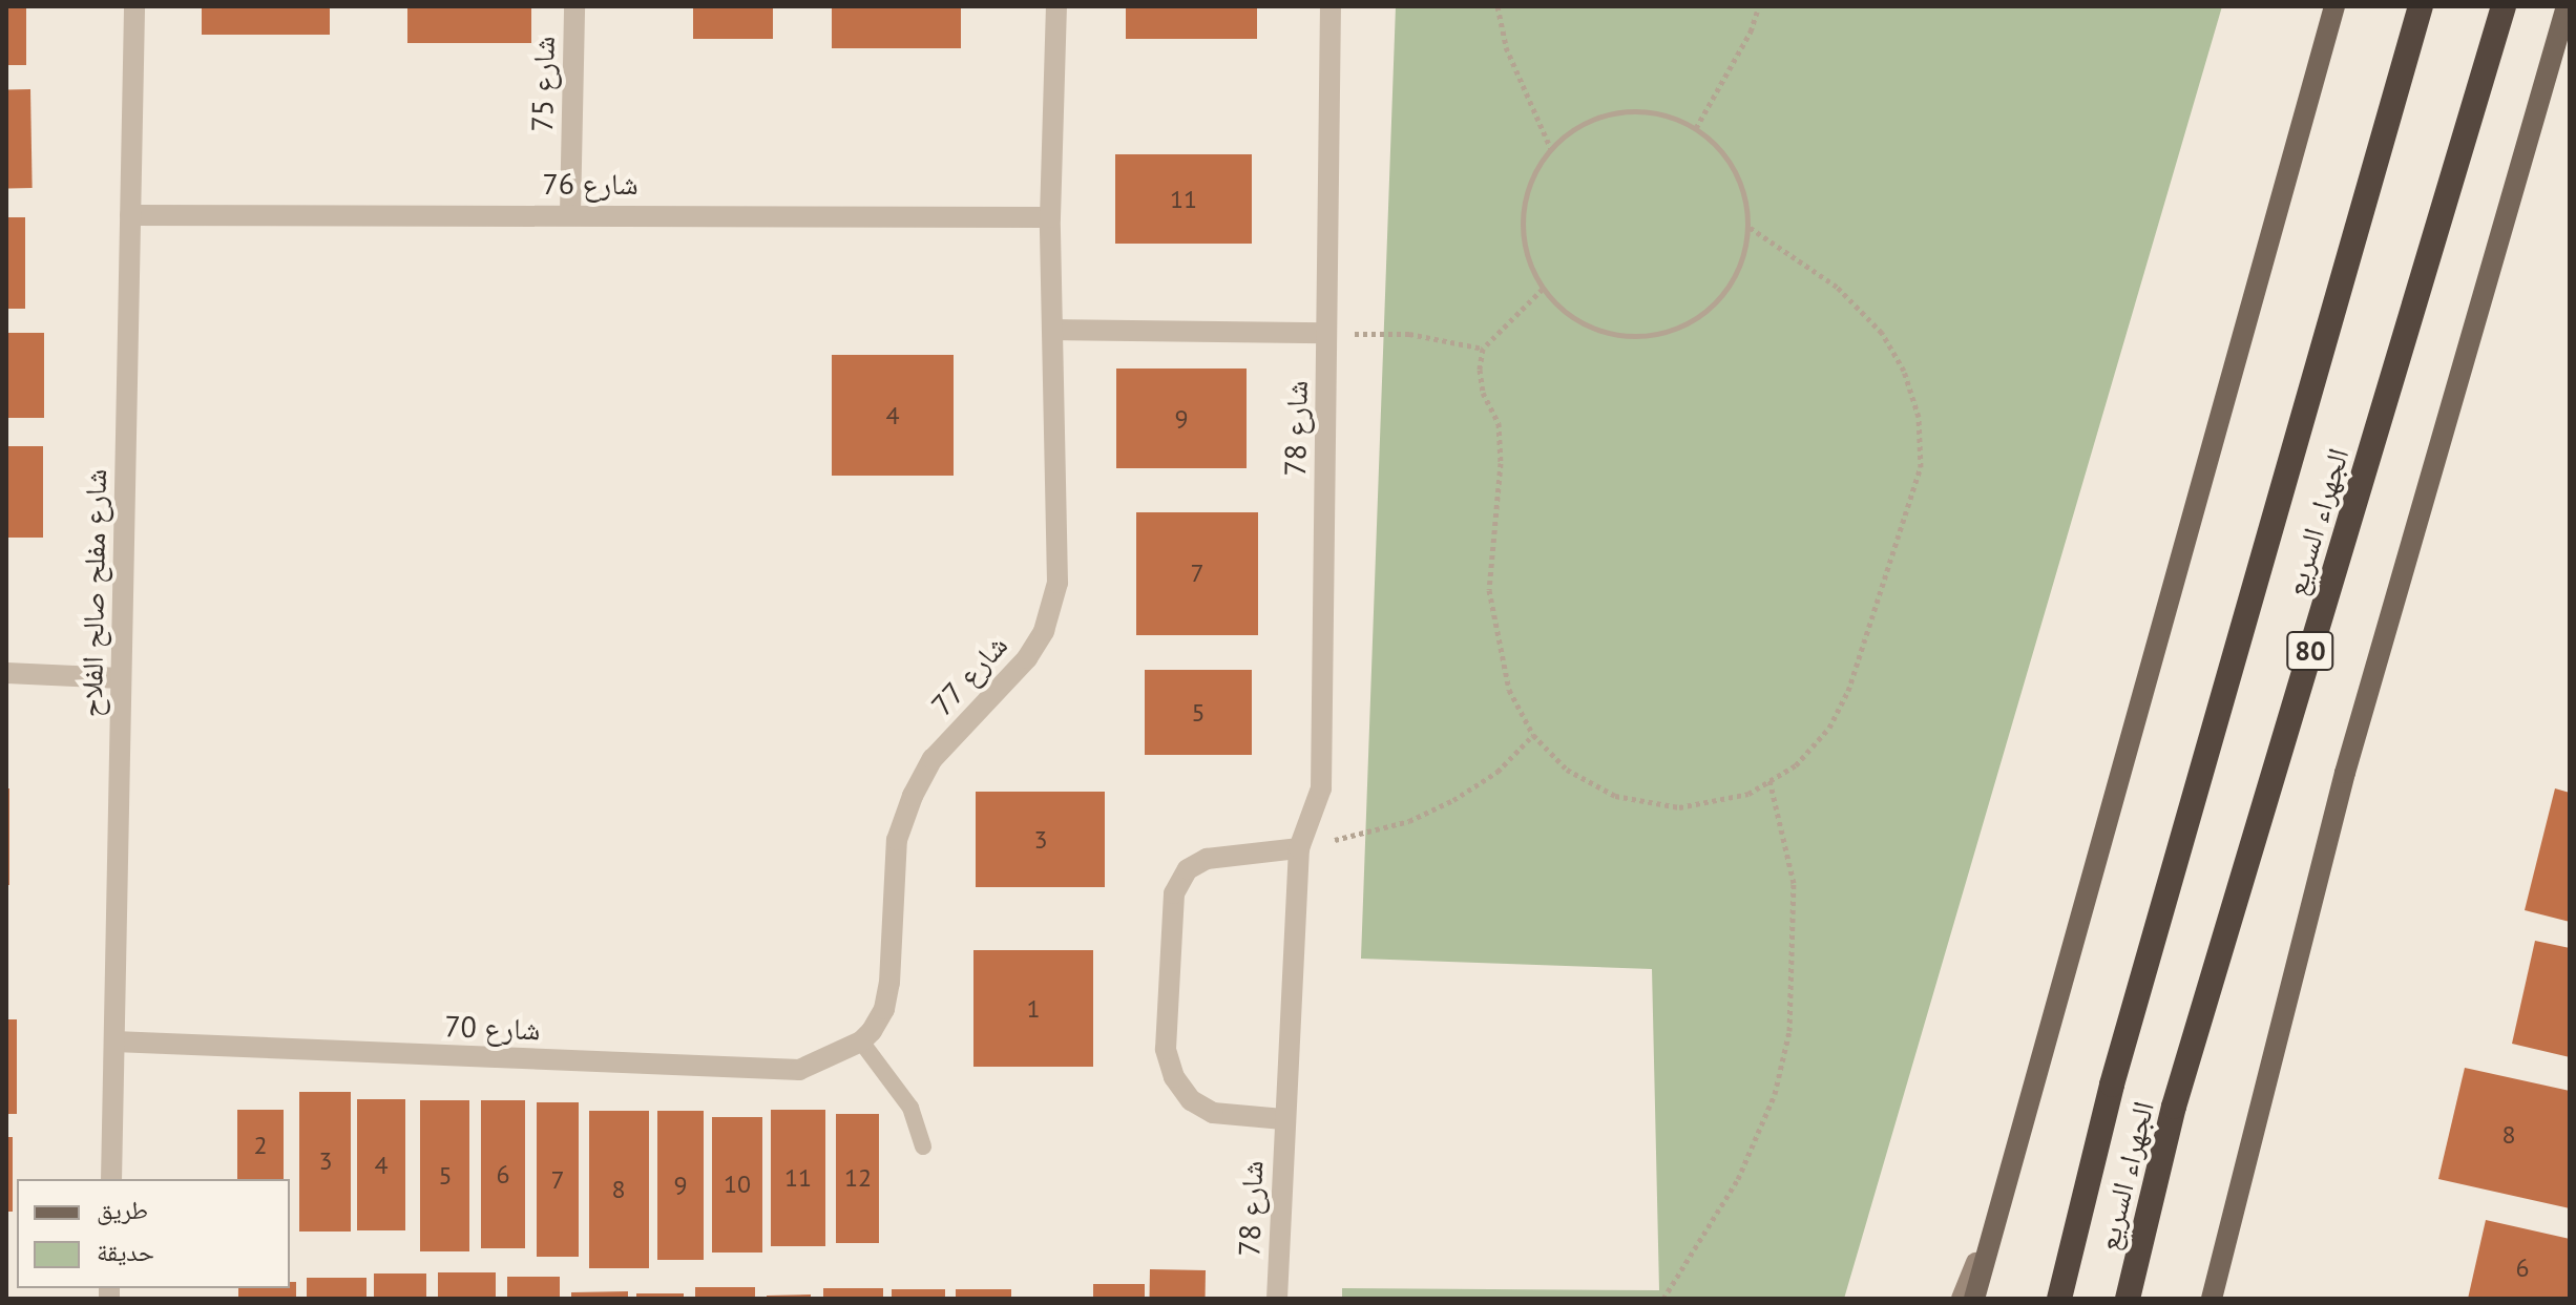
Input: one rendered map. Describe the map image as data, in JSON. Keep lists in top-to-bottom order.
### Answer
{
  "streets": {
    "highway": ["الجهراء السريع", "80"],
    "street": [
      "شارع 75",
      "شارع 76",
      "شارع 78",
      "شارع مفلح صالح الفلاح",
      "شارع 77",
      "شارع 70"
    ]
  },
  "crossings": [
    ["شارع 75", "شارع 76"],
    ["شارع 76", "شارع مفلح صالح الفلاح"],
    ["شارع 76", "شارع 77"],
    ["شارع مفلح صالح الفلاح", "شارع 70"],
    ["شارع 77", "شارع 70"]
  ],
  "house_numbers": [
    "11",
    "4",
    "9",
    "7",
    "5",
    "3",
    "1",
    "8",
    "2",
    "3",
    "4",
    "6",
    "5",
    "11",
    "12",
    "7",
    "10",
    "9",
    "8",
    "6"
  ],
  "legend": ["طريق", "حديقة"]
}
